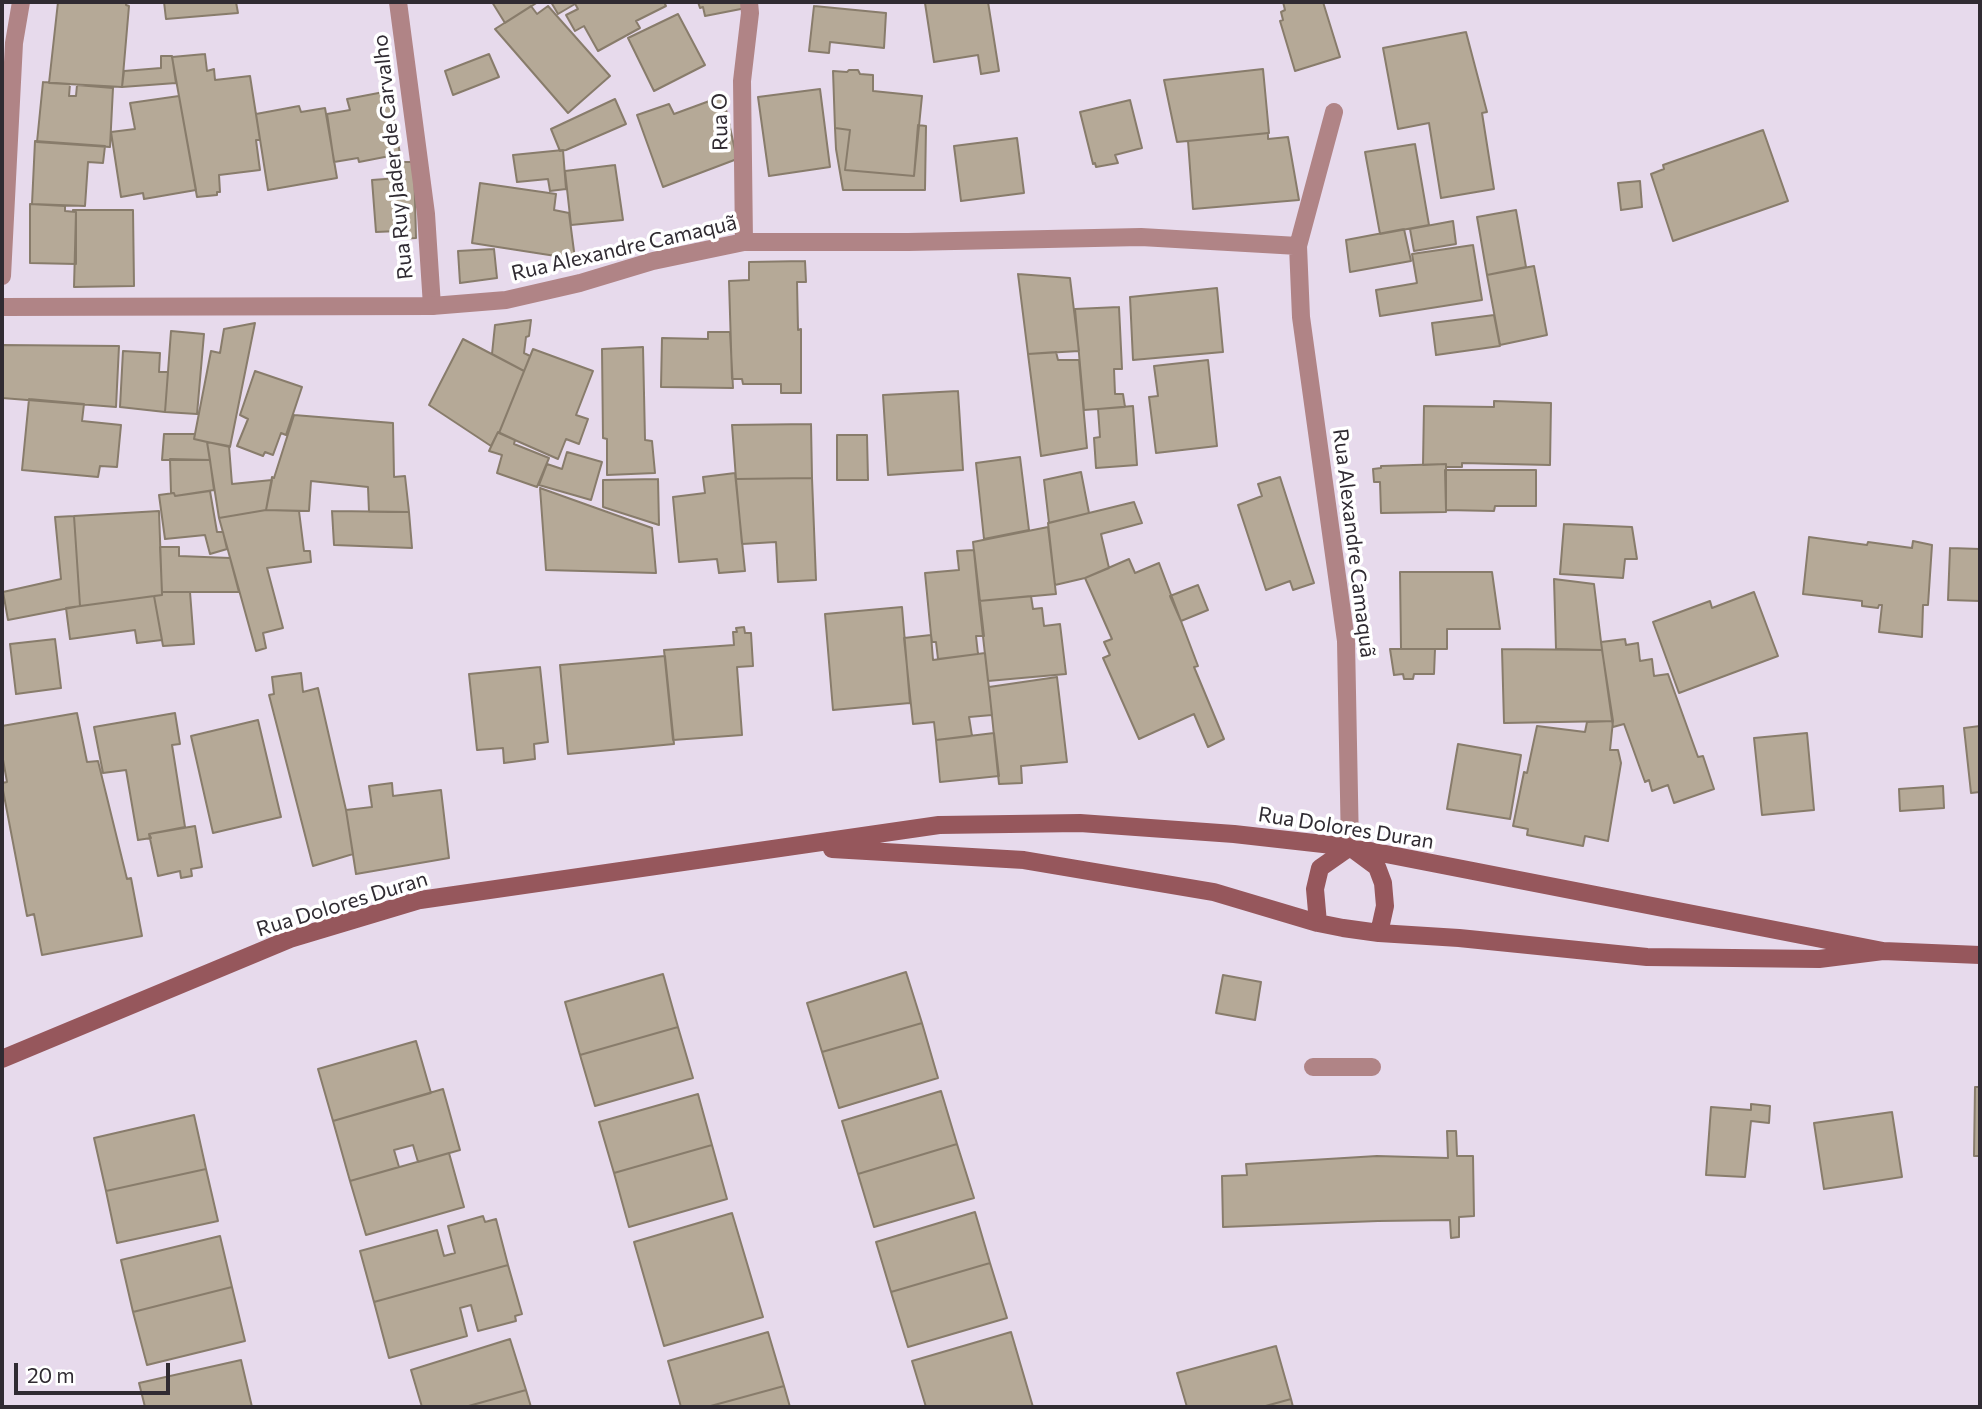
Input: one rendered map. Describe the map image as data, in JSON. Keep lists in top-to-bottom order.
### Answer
{
  "streets": {
    "street": [
      "Rua O",
      "Rua Ruy Jader de Carvalho",
      "Rua Alexandre Camaquã",
      "Rua Dolores Duran"
    ]
  },
  "crossings": [
    ["Rua O", "Rua Alexandre Camaquã"],
    ["Rua Ruy Jader de Carvalho", "Rua Alexandre Camaquã"],
    ["Rua Alexandre Camaquã", "Rua Dolores Duran"]
  ],
  "scale_bar": "20 m"
}
